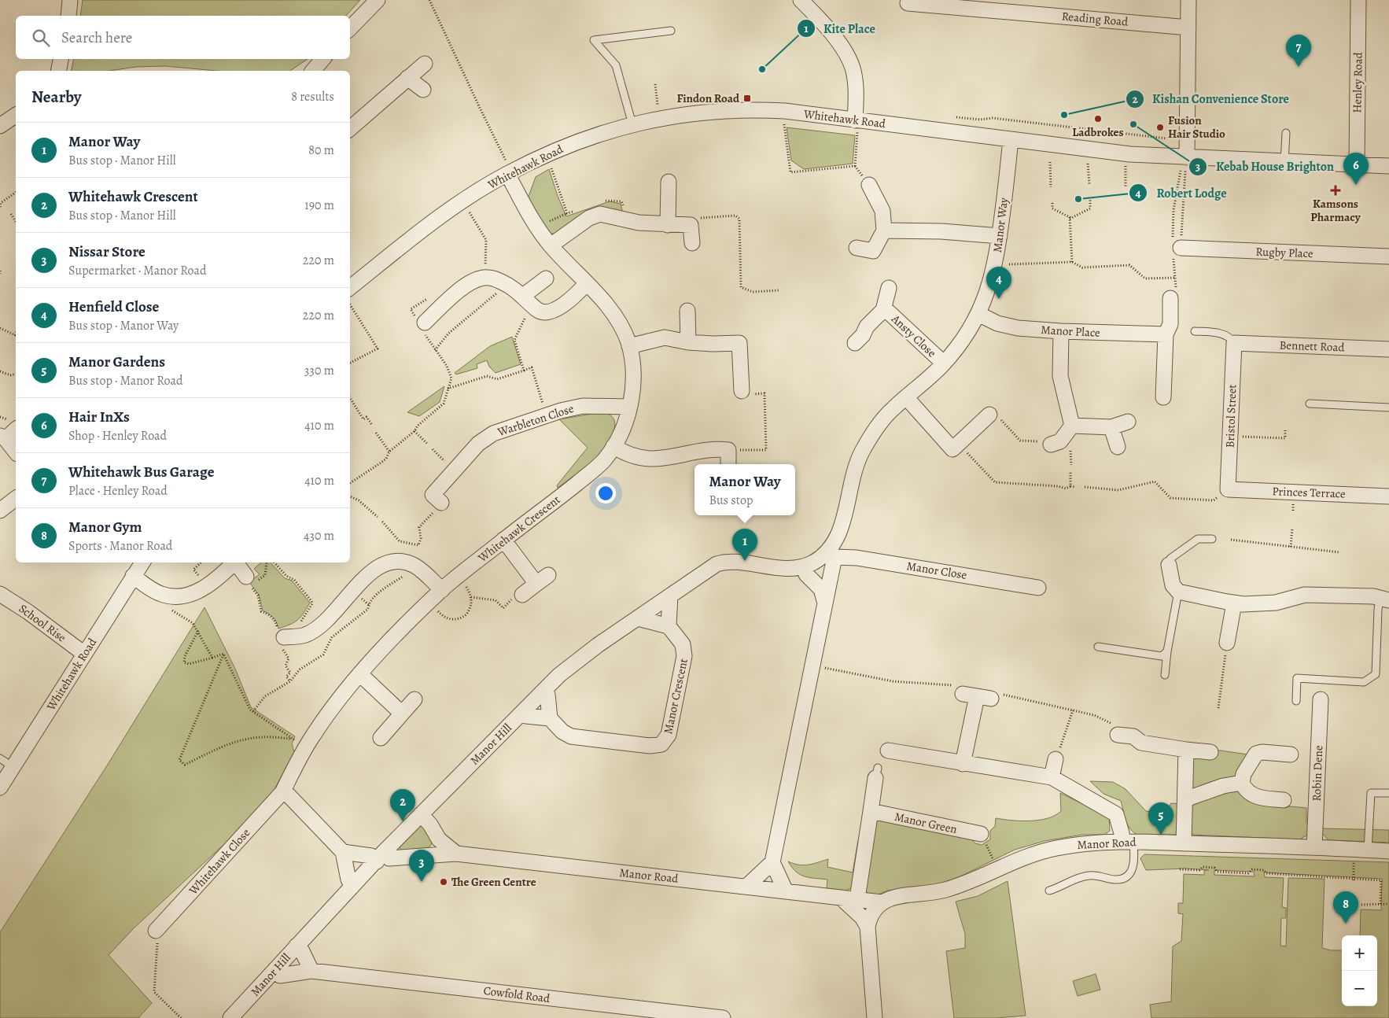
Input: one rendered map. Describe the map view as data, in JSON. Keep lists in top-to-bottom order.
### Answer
{
  "streets": {
    "street": [
      "Reading Road",
      "Henley Road",
      "Whitehawk Road",
      "Manor Way",
      "Rugby Place",
      "Manor Place",
      "Ansty Close",
      "Bennett Road",
      "Bristol Street",
      "Warbleton Close",
      "Princes Terrace",
      "Whitehawk Crescent",
      "Manor Close",
      "School Rise",
      "Manor Crescent",
      "Manor Hill",
      "Robin Dene",
      "Manor Green",
      "Manor Road",
      "Whitehawk Close",
      "Cowfold Road"
    ]
  },
  "crossings": [
    ["Henley Road", "Whitehawk Road"],
    ["Whitehawk Road", "Manor Way"],
    ["Whitehawk Road", "Whitehawk Crescent"],
    ["Whitehawk Road", "School Rise"],
    ["Manor Way", "Manor Place"],
    ["Manor Way", "Ansty Close"],
    ["Manor Way", "Manor Close"],
    ["Manor Way", "Manor Hill"],
    ["Bennett Road", "Bristol Street"],
    ["Bristol Street", "Princes Terrace"],
    ["Warbleton Close", "Whitehawk Crescent"],
    ["Whitehawk Crescent", "Whitehawk Close"],
    ["Manor Close", "Manor Hill"],
    ["Manor Crescent", "Manor Hill"],
    ["Manor Hill", "Manor Road"],
    ["Manor Hill", "Cowfold Road"],
    ["Robin Dene", "Manor Road"]
  ],
  "places": {
    "other": [
      "Kite Place",
      "Kishan Convenience Store",
      "Ladbrokes",
      "Kebab House Brighton",
      "Fusion Hair Studio",
      "Robert Lodge",
      "The Green Centre"
    ],
    "transit": ["Findon Road"],
    "health": ["Kamsons Pharmacy"]
  },
  "page": {
    "search": "Search here",
    "pins": [
      "7",
      "6",
      "4",
      "1",
      "2",
      "5",
      "3",
      "8"
    ],
    "heading": ["Nearby", "8 results"],
    "list": [
      {
        "mark": "1",
        "name": "Manor Way",
        "note": "Bus stop · Manor Hill",
        "value": "80 m"
      },
      {
        "mark": "2",
        "name": "Whitehawk Crescent",
        "note": "Bus stop · Manor Hill",
        "value": "190 m"
      },
      {
        "mark": "3",
        "name": "Nissar Store",
        "note": "Supermarket · Manor Road",
        "value": "220 m"
      },
      {
        "mark": "4",
        "name": "Henfield Close",
        "note": "Bus stop · Manor Way",
        "value": "220 m"
      },
      {
        "mark": "5",
        "name": "Manor Gardens",
        "note": "Bus stop · Manor Road",
        "value": "330 m"
      },
      {
        "mark": "6",
        "name": "Hair InXs",
        "note": "Shop · Henley Road",
        "value": "410 m"
      },
      {
        "mark": "7",
        "name": "Whitehawk Bus Garage",
        "note": "Place · Henley Road",
        "value": "410 m"
      },
      {
        "mark": "8",
        "name": "Manor Gym",
        "note": "Sports · Manor Road",
        "value": "430 m"
      }
    ],
    "popup": ["Manor Way", "Bus stop"],
    "map_buttons": ["+", "−"]
  }
}
